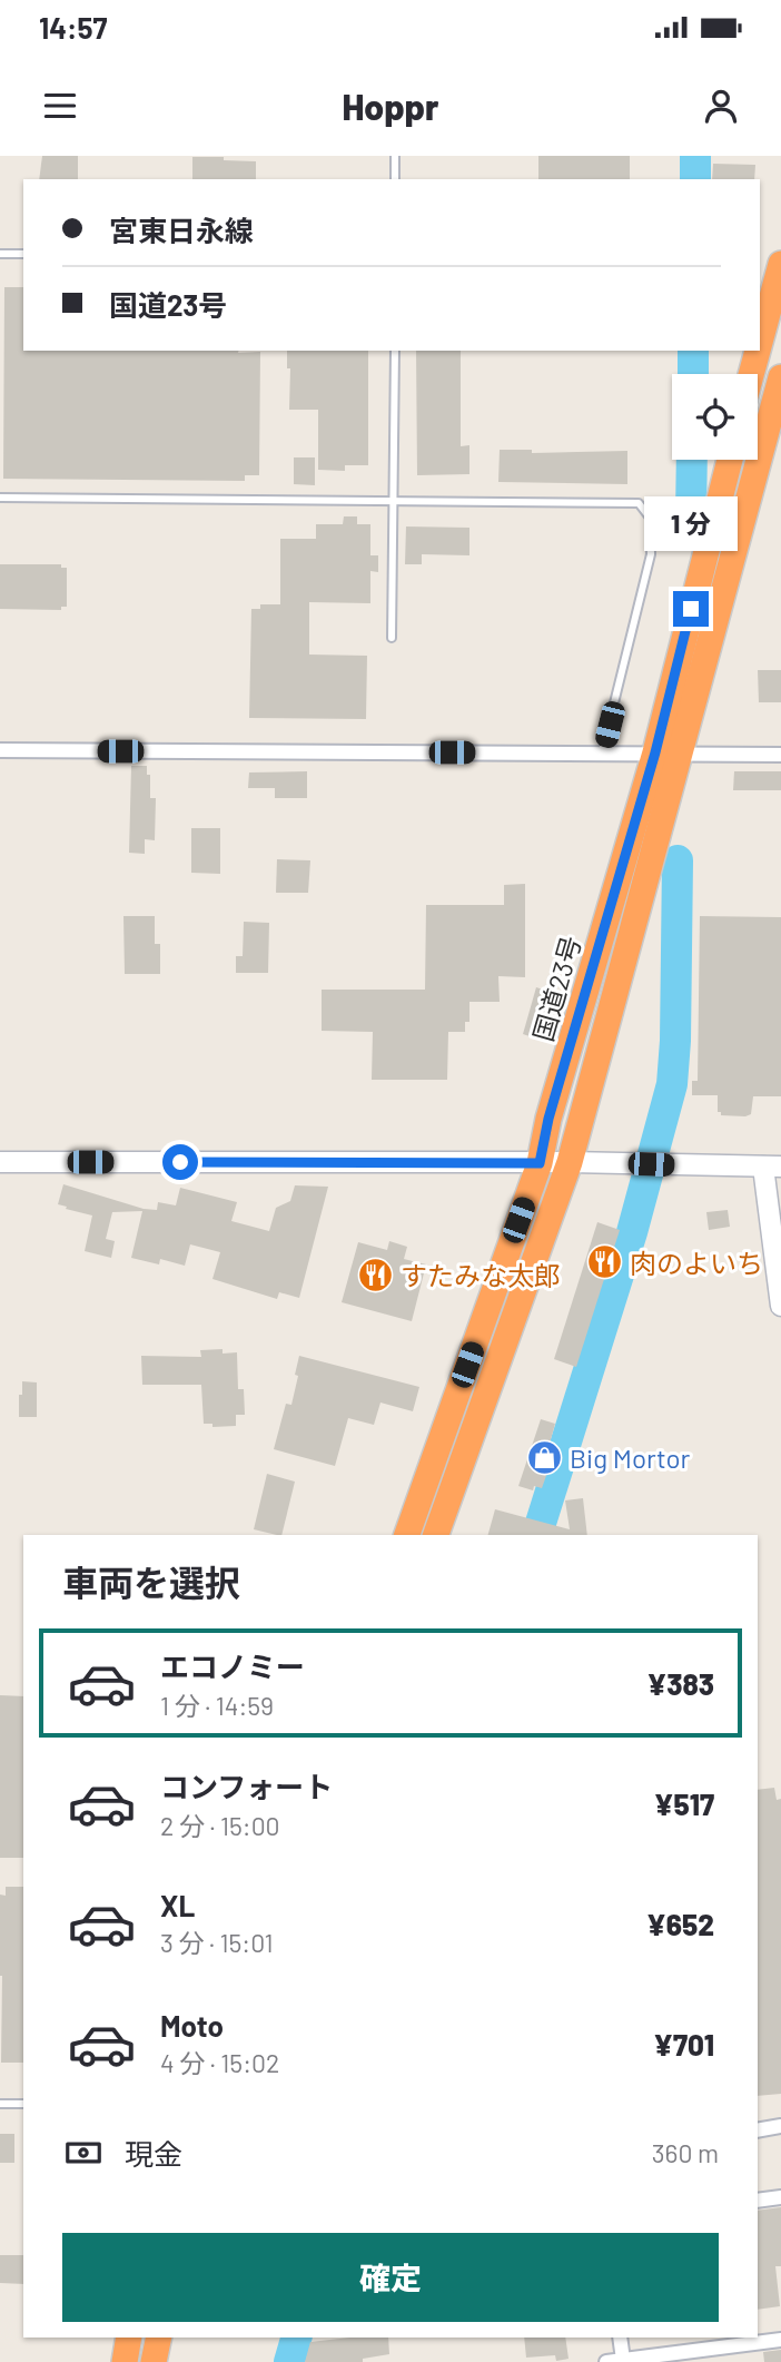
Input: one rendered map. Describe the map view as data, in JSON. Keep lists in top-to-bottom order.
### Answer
{
  "streets": {
    "highway": ["国道23号"]
  },
  "places": {
    "restaurant": ["肉のよいち", "すたみな太郎"],
    "shop": ["Big Mortor"]
  },
  "page": {
    "status": "14:57",
    "header": "Hoppr",
    "banner": ["宮東日永線", "国道23号"],
    "bubble": "1 分",
    "heading": "車両を選択",
    "list": [
      {
        "name": "エコノミー",
        "note": "1 分 · 14:59",
        "value": "¥383"
      },
      {
        "name": "コンフォート",
        "note": "2 分 · 15:00",
        "value": "¥517"
      },
      {
        "name": "XL",
        "note": "3 分 · 15:01",
        "value": "¥652"
      },
      {
        "name": "Moto",
        "note": "4 分 · 15:02",
        "value": "¥701"
      }
    ],
    "pay": ["現金", "360 m"],
    "buttons": "確定"
  }
}
